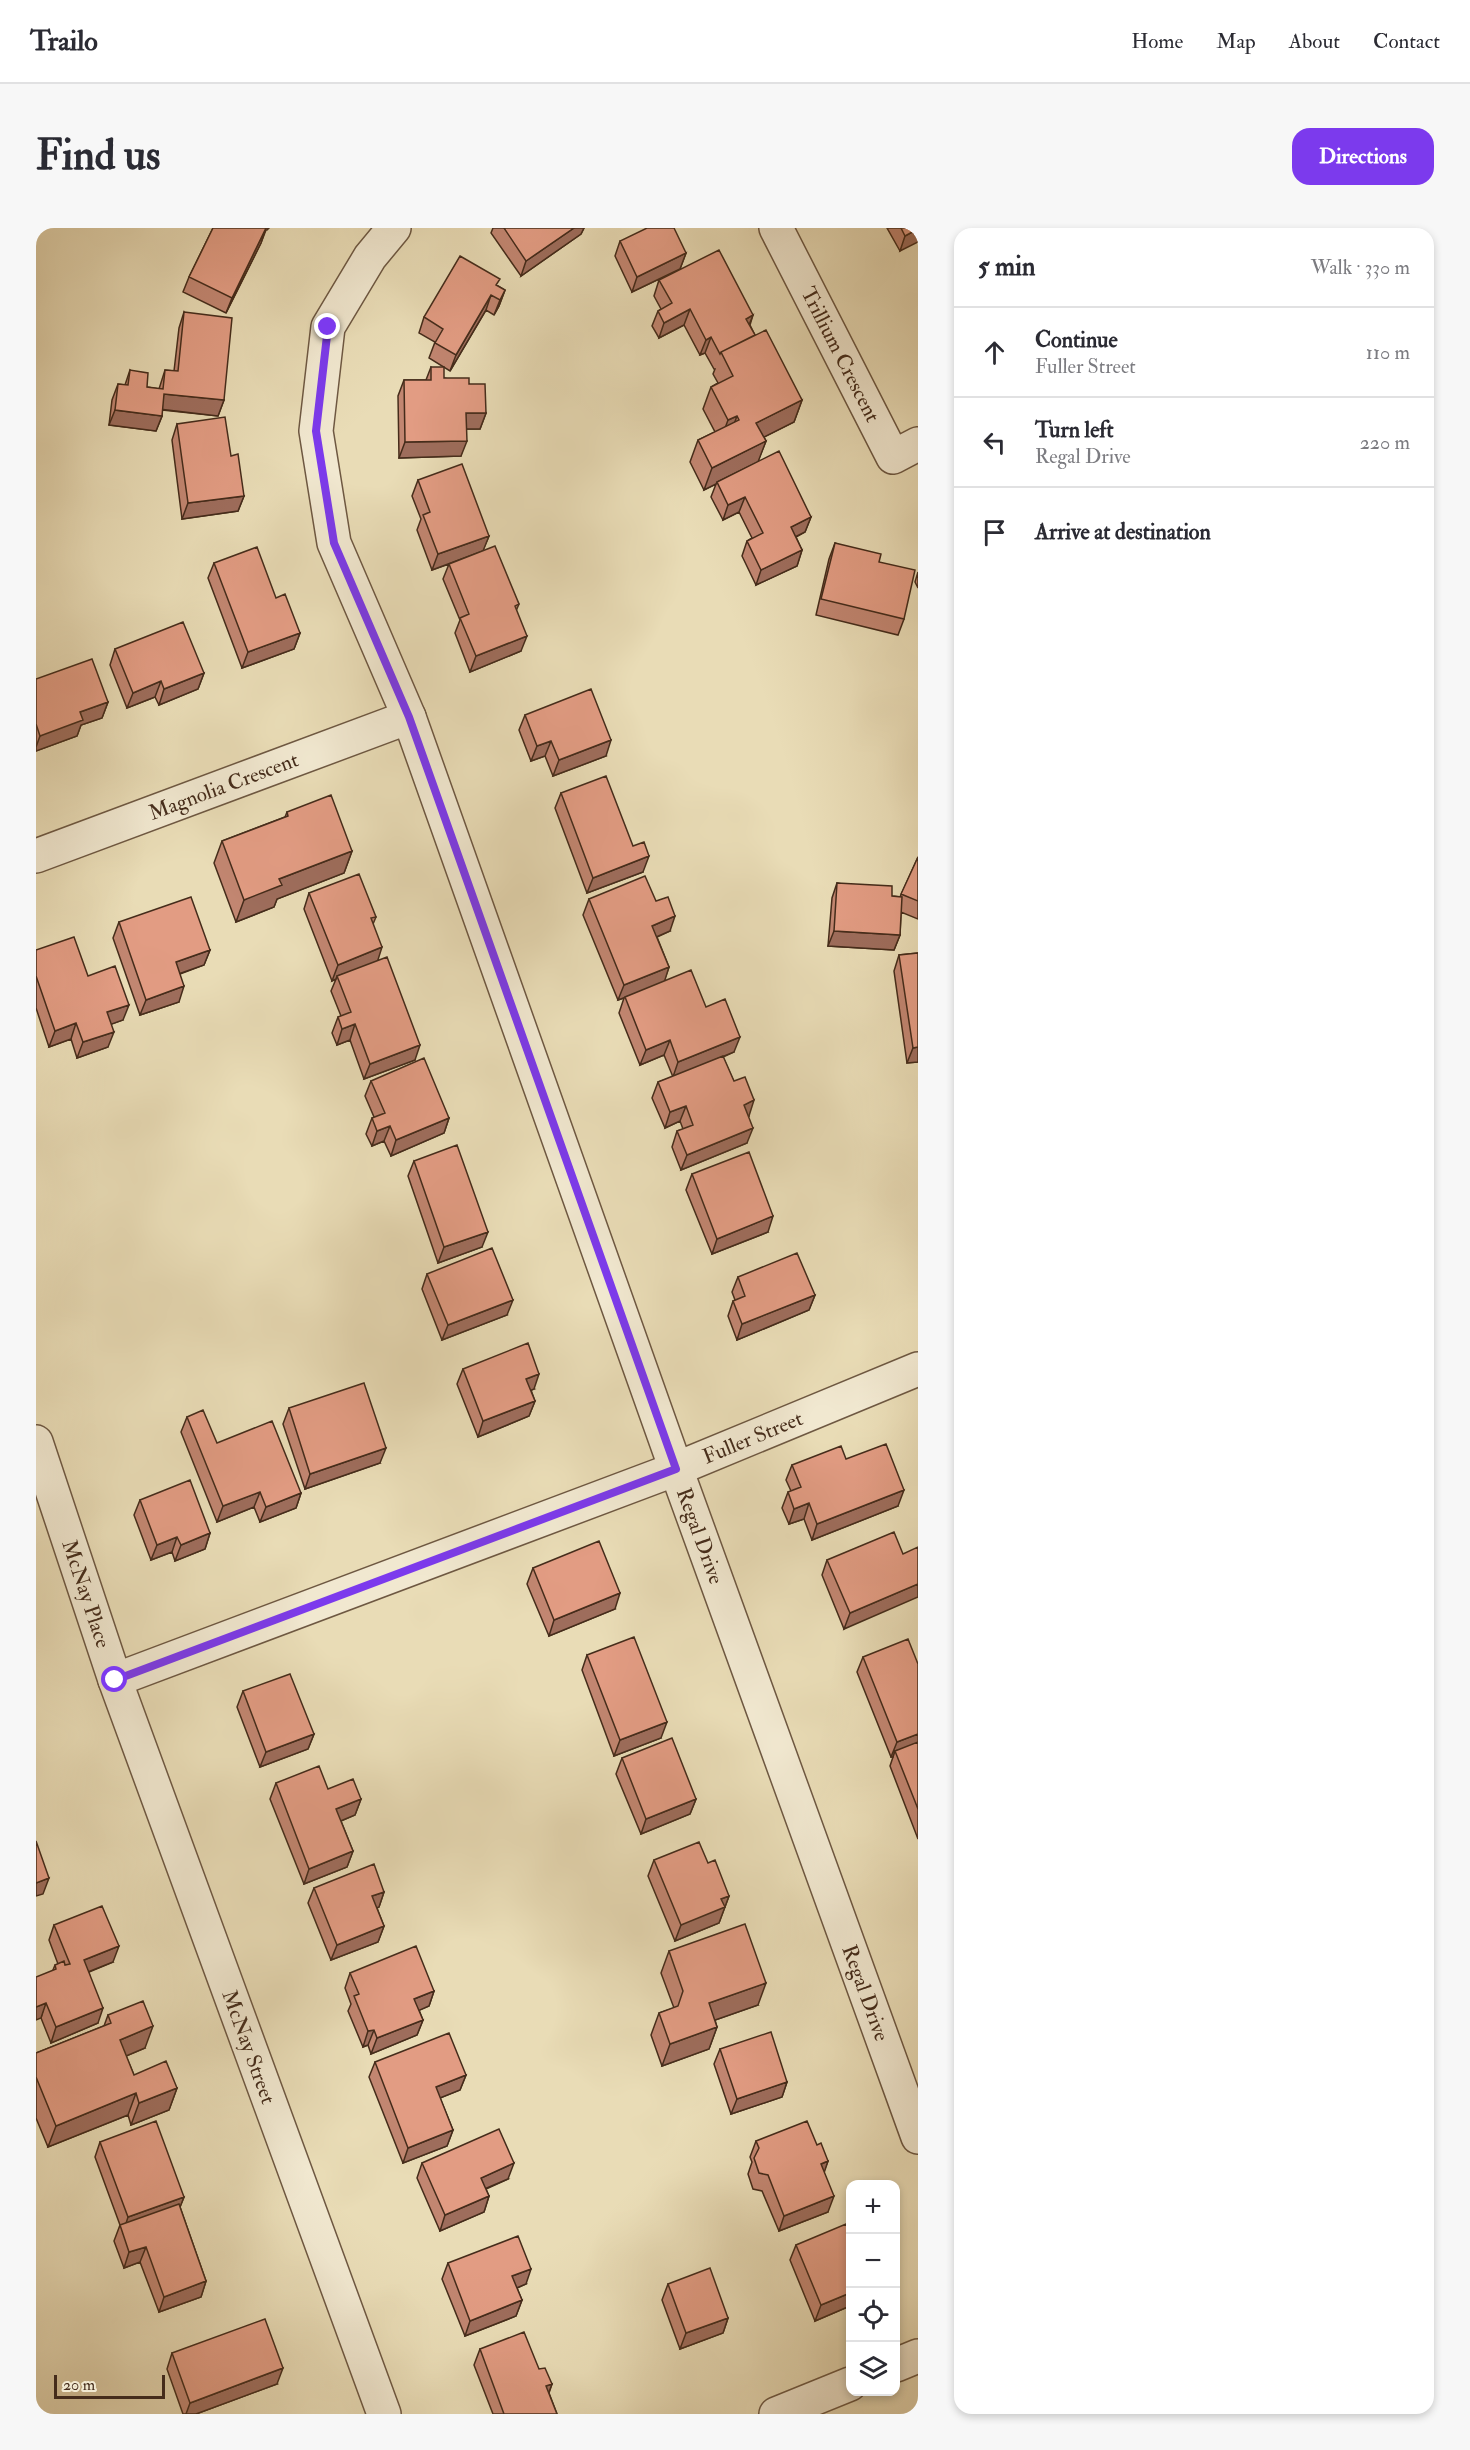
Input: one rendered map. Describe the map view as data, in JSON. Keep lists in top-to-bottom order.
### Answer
{
  "streets": {
    "street": [
      "Trillium Crescent",
      "Magnolia Crescent",
      "Fuller Street",
      "Regal Drive",
      "McNay Place",
      "McNay Street"
    ]
  },
  "crossings": [
    ["Magnolia Crescent", "Regal Drive"],
    ["Fuller Street", "Regal Drive"],
    ["Fuller Street", "McNay Place"],
    ["Fuller Street", "McNay Street"],
    ["McNay Place", "McNay Street"]
  ],
  "scale_bar": "20 m",
  "page": {
    "header": "Trailo",
    "nav": [
      "Home",
      "Map",
      "About",
      "Contact"
    ],
    "buttons": "Directions",
    "title": "Find us",
    "heading": ["5 min", "Walk · 330 m"],
    "list": [
      ["Continue", "Fuller Street", "110 m"],
      ["Turn left", "Regal Drive", "220 m"],
      "Arrive at destination"
    ],
    "map_buttons": ["+", "−"],
    "scale": "20 m"
  }
}
